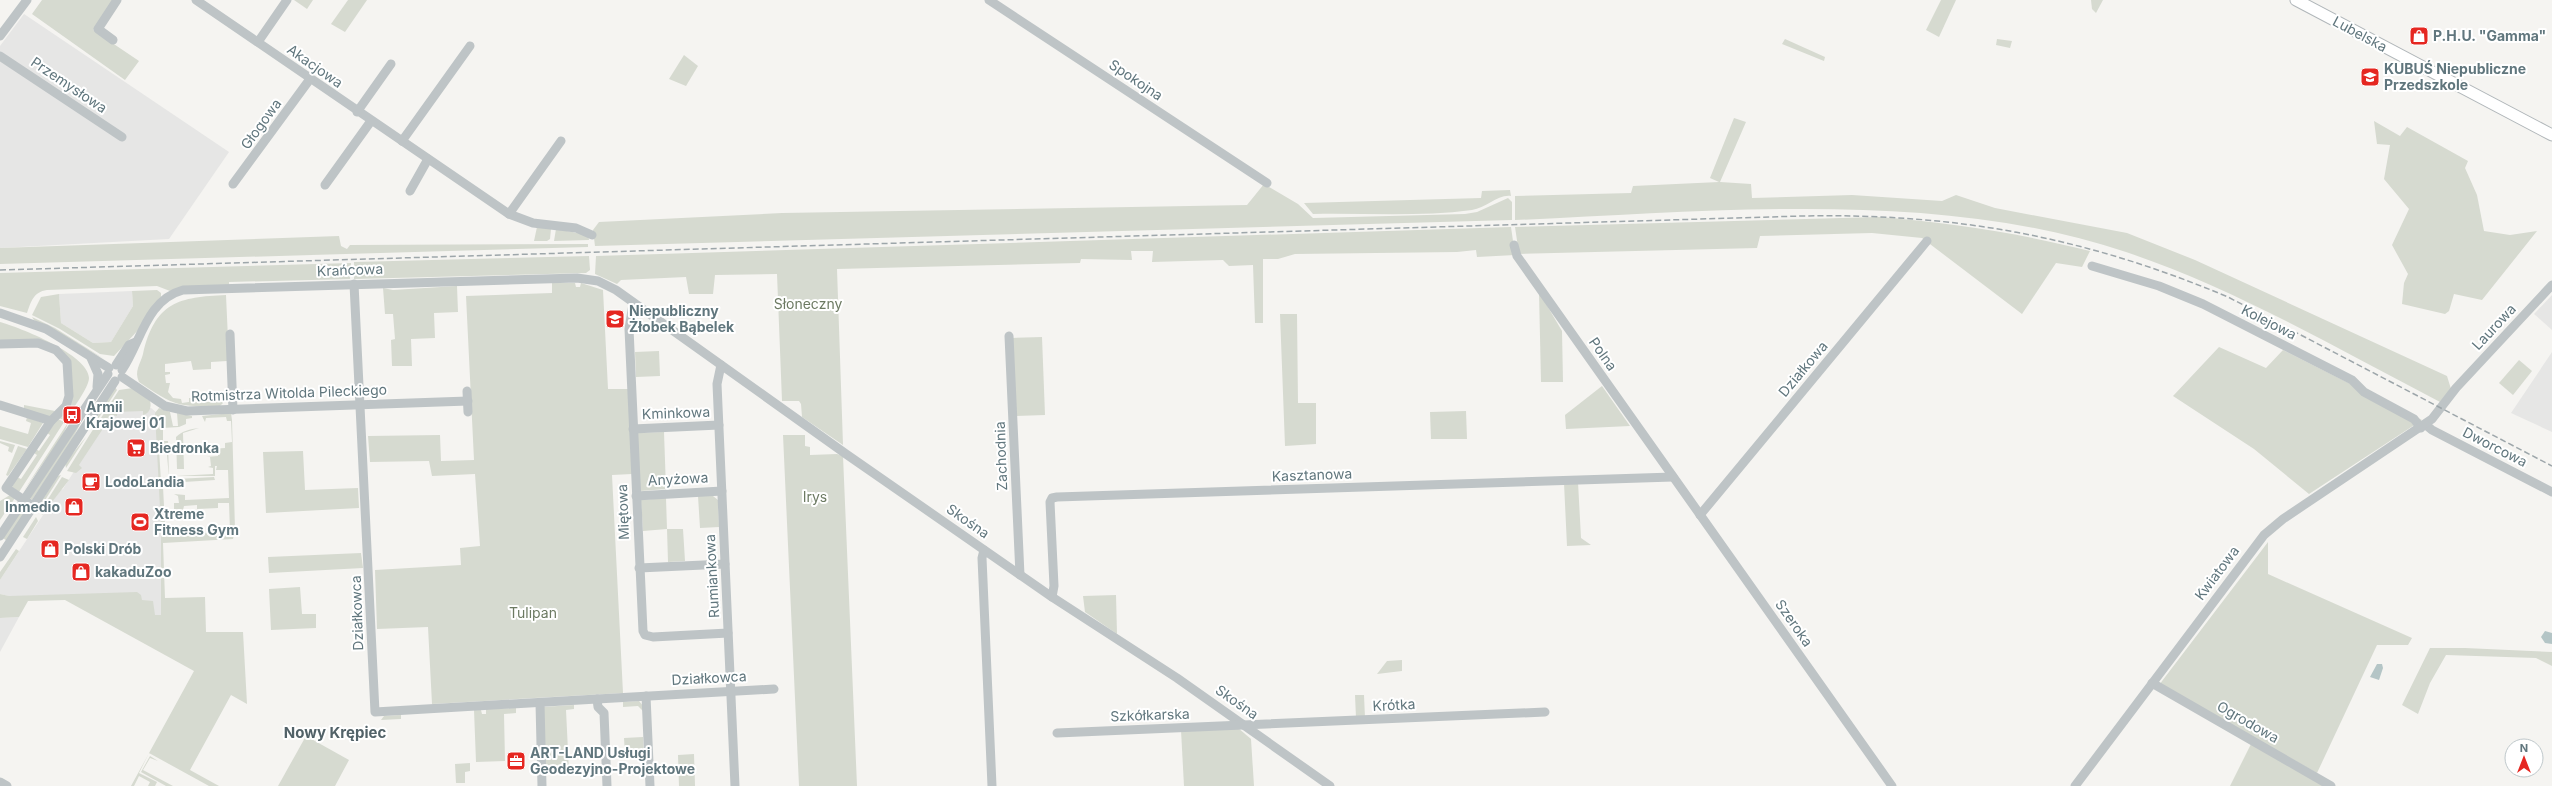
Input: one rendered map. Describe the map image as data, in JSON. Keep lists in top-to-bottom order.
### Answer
{
  "streets": {
    "main road": ["Lubelska"],
    "street": [
      "Akacjowa",
      "Spokojna",
      "Przemysłowa",
      "Głogowa",
      "Krańcowa",
      "Kolejowa",
      "Laurowa",
      "Polna",
      "Działkowa",
      "Rotmistrza Witolda Pileckiego",
      "Kminkowa",
      "Dworcowa",
      "Zachodnia",
      "Kasztanowa",
      "Anyżowa",
      "Miętowa",
      "Skośna",
      "Kwiatowa",
      "Rumiankowa",
      "Działkowca",
      "Szeroka",
      "Krótka",
      "Szkółkarska",
      "Ogrodowa"
    ]
  },
  "crossings": [
    ["Akacjowa", "Głogowa"],
    ["Krańcowa", "Rotmistrza Witolda Pileckiego"],
    ["Krańcowa", "Skośna"],
    ["Krańcowa", "Działkowca"],
    ["Kolejowa", "Laurowa"],
    ["Kolejowa", "Dworcowa"],
    ["Kolejowa", "Kwiatowa"],
    ["Laurowa", "Dworcowa"],
    ["Laurowa", "Kwiatowa"],
    ["Polna", "Kasztanowa"],
    ["Polna", "Szeroka"],
    ["Działkowa", "Szeroka"],
    ["Rotmistrza Witolda Pileckiego", "Działkowca"],
    ["Kminkowa", "Miętowa"],
    ["Kminkowa", "Rumiankowa"],
    ["Dworcowa", "Kwiatowa"],
    ["Zachodnia", "Skośna"],
    ["Kasztanowa", "Skośna"],
    ["Kasztanowa", "Szeroka"],
    ["Anyżowa", "Miętowa"],
    ["Anyżowa", "Rumiankowa"],
    ["Miętowa", "Skośna"],
    ["Miętowa", "Rumiankowa"],
    ["Skośna", "Rumiankowa"],
    ["Skośna", "Krótka"],
    ["Skośna", "Szkółkarska"],
    ["Kwiatowa", "Ogrodowa"],
    ["Rumiankowa", "Działkowca"],
    ["Krótka", "Szkółkarska"]
  ],
  "districts": ["Nowy Krępiec"],
  "parks": ["Słoneczny", "Irys", "Tulipan"],
  "places": {
    "shop": [
      "P.H.U. \"Gamma\"",
      "Inmedio",
      "Polski Drób",
      "kakaduZoo"
    ],
    "school or university": ["KUBUŚ Niepubliczne Przedszkole", "Niepubliczny Żłobek Bąbelek"],
    "bus stop": ["Armii Krajowej 01"],
    "supermarket": ["Biedronka"],
    "cafe": ["LodoLandia"],
    "sports": ["Xtreme Fitness Gym"],
    "office": ["ART-LAND Usługi Geodezyjno-Projektowe"]
  },
  "north": "top"
}
